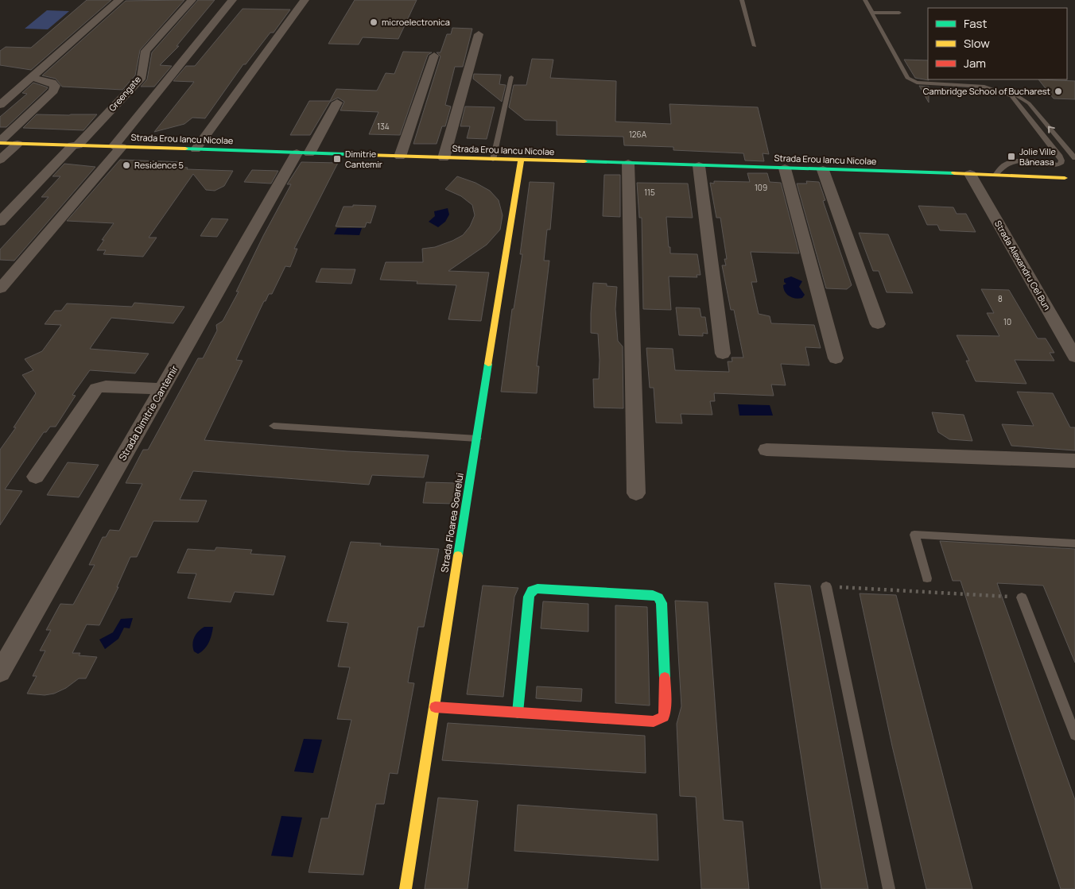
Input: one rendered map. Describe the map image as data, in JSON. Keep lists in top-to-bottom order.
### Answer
{
  "streets": {
    "street": [
      "Greengate",
      "Strada Erou Iancu Nicolae",
      "Strada Alexandru Cel Bun",
      "Strada Dimitrie Cantemir",
      "Strada Floarea Soarelui"
    ]
  },
  "crossings": [
    ["Greengate", "Strada Erou Iancu Nicolae"],
    ["Strada Erou Iancu Nicolae", "Strada Alexandru Cel Bun"],
    ["Strada Erou Iancu Nicolae", "Strada Dimitrie Cantemir"],
    ["Strada Erou Iancu Nicolae", "Strada Floarea Soarelui"]
  ],
  "places": {
    "other": ["microelectronica", "Cambridge School of Bucharest", "Residence 5"],
    "transit": ["Jolie Ville Băneasa", "Dimitrie Cantemir"]
  },
  "house_numbers": [
    "134",
    "126A",
    "109",
    "115",
    "8",
    "10"
  ],
  "legend": ["Fast", "Slow", "Jam"]
}
